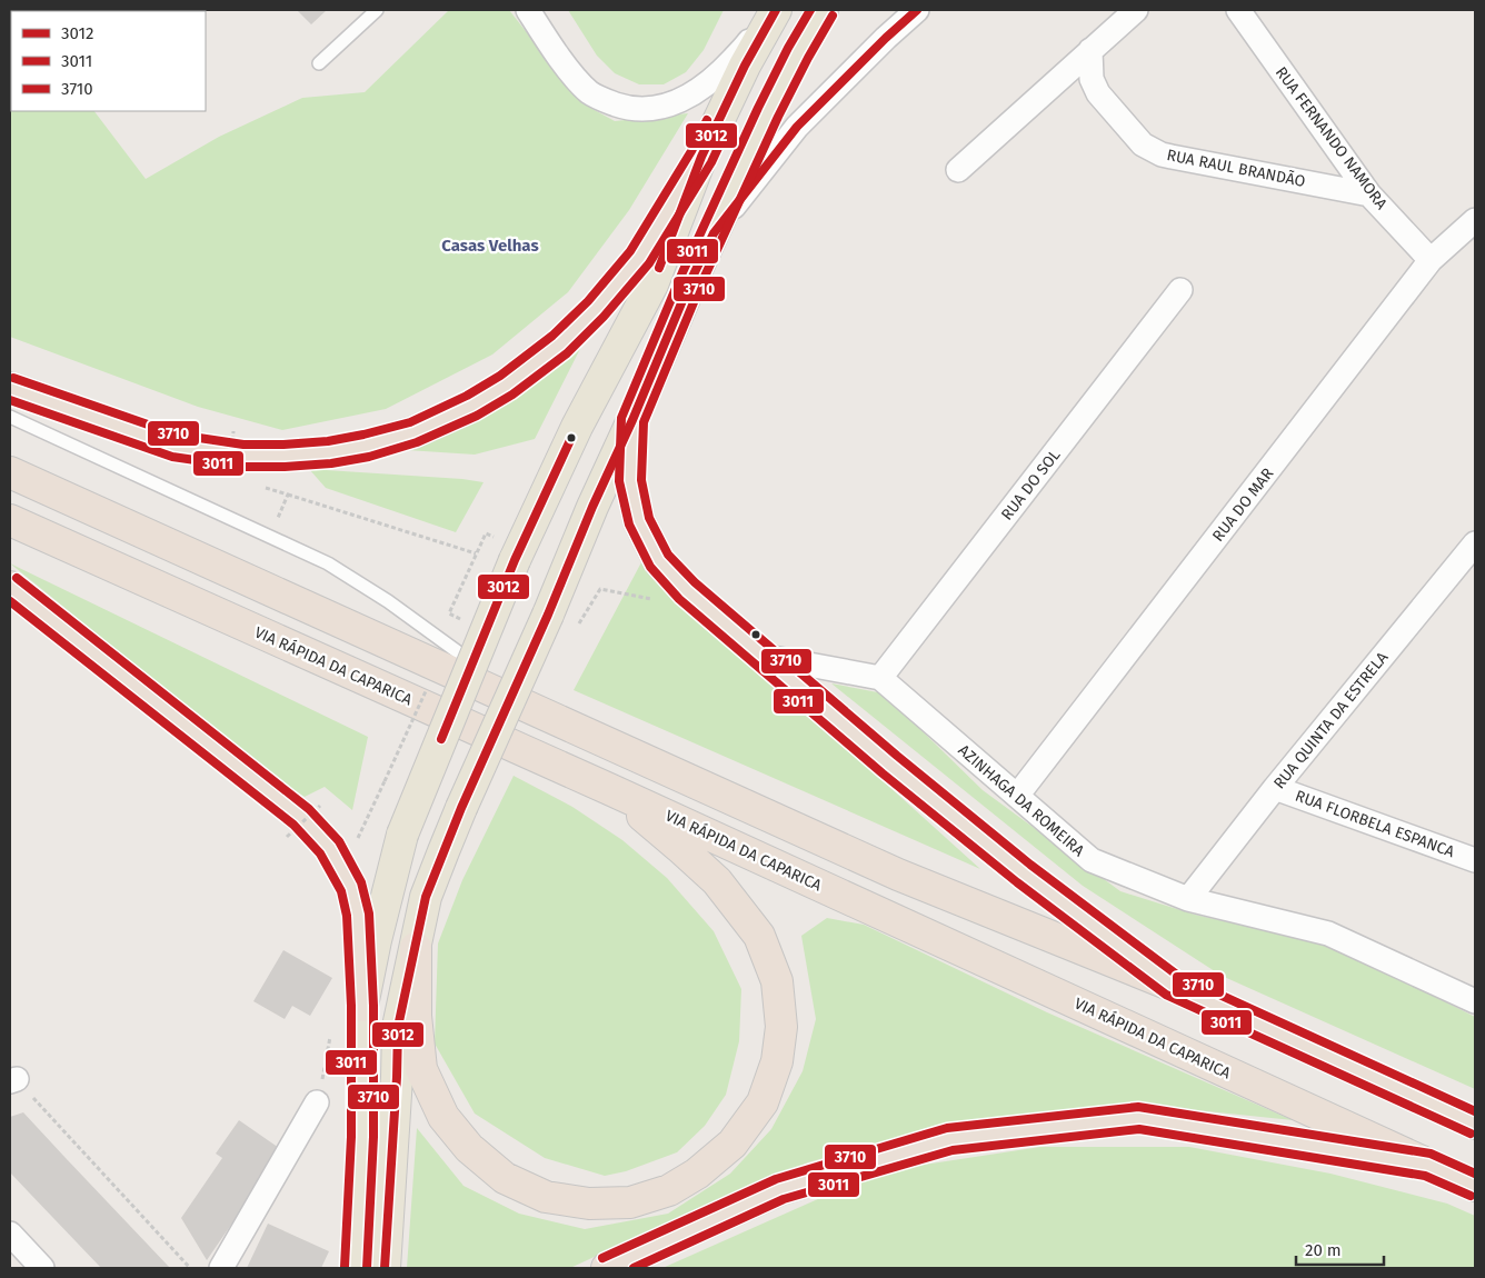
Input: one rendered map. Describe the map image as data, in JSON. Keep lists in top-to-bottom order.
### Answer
{
  "streets": {
    "highway": ["VIA RÁPIDA DA CAPARICA"],
    "street": [
      "RUA FERNANDO NAMORA",
      "RUA RAUL BRANDÃO",
      "RUA DO SOL",
      "RUA DO MAR",
      "RUA QUINTA DA ESTRELA",
      "AZINHAGA DA ROMEIRA",
      "RUA FLORBELA ESPANCA"
    ]
  },
  "crossings": [
    ["RUA FERNANDO NAMORA", "RUA RAUL BRANDÃO"],
    ["RUA FERNANDO NAMORA", "RUA DO MAR"],
    ["RUA DO SOL", "AZINHAGA DA ROMEIRA"],
    ["RUA DO MAR", "AZINHAGA DA ROMEIRA"],
    ["RUA QUINTA DA ESTRELA", "AZINHAGA DA ROMEIRA"],
    ["RUA QUINTA DA ESTRELA", "RUA FLORBELA ESPANCA"]
  ],
  "districts": ["Casas Velhas"],
  "lines": ["transit line 3012", "transit line 3011", "transit line 3710"],
  "legend": ["3012", "3011", "3710"],
  "scale_bar": "20 m"
}
